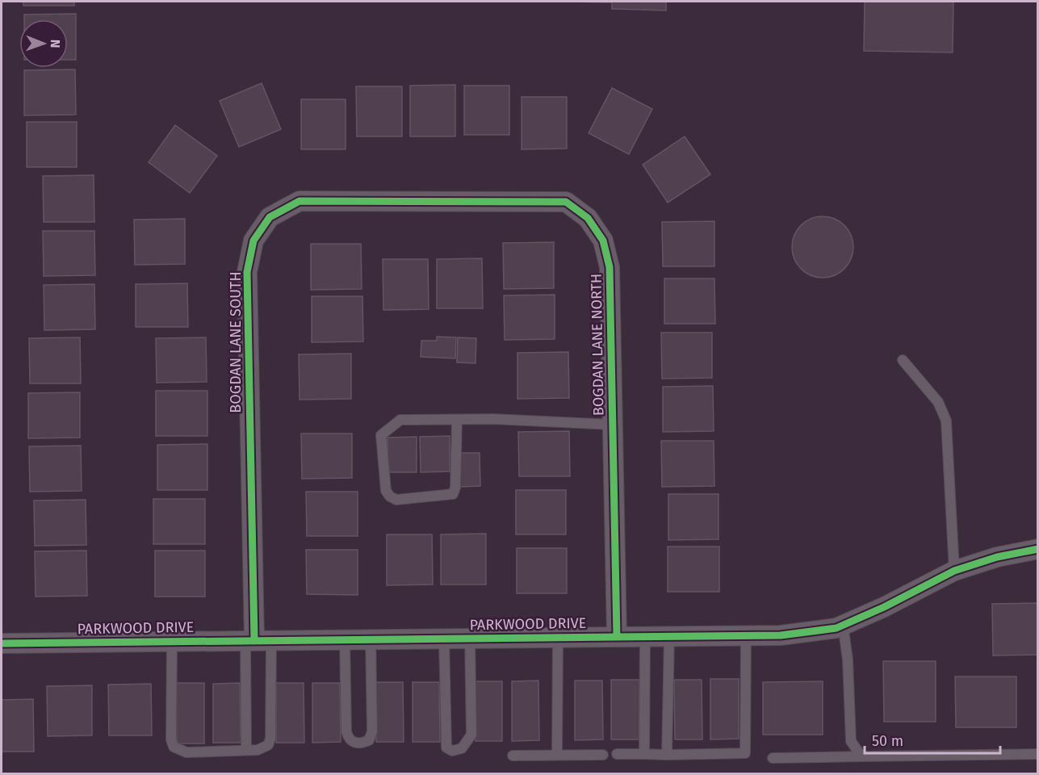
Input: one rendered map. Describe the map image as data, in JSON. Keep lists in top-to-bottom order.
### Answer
{
  "streets": {
    "street": ["BOGDAN LANE SOUTH", "BOGDAN LANE NORTH", "PARKWOOD DRIVE"]
  },
  "crossings": [
    ["BOGDAN LANE SOUTH", "BOGDAN LANE NORTH"],
    ["BOGDAN LANE SOUTH", "PARKWOOD DRIVE"],
    ["BOGDAN LANE NORTH", "PARKWOOD DRIVE"]
  ],
  "scale_bar": "50 m",
  "north": "right"
}
